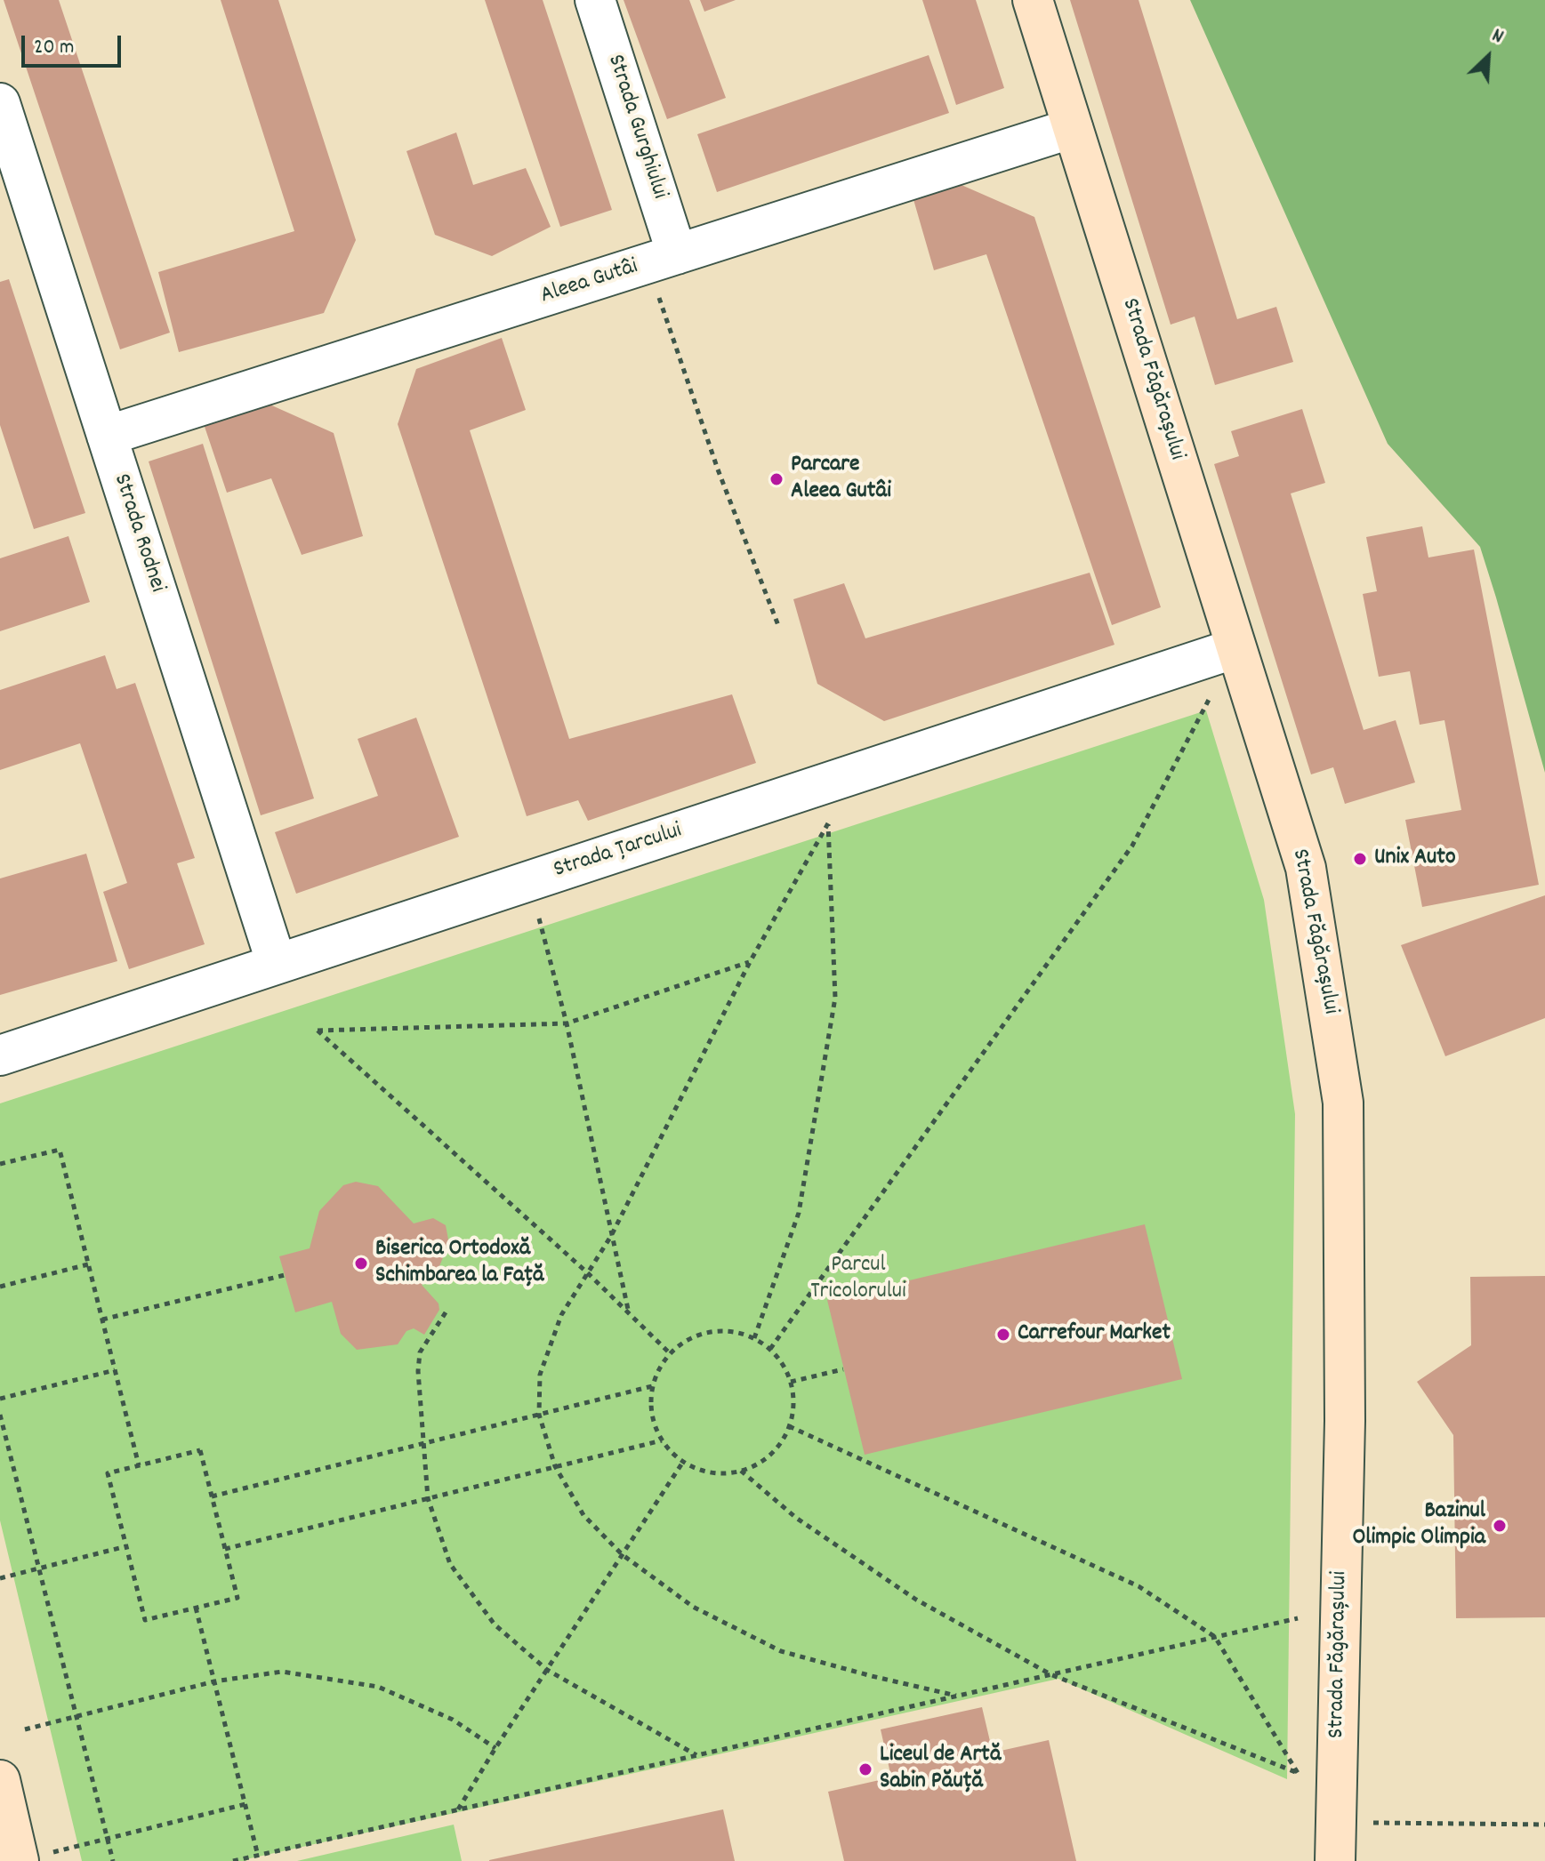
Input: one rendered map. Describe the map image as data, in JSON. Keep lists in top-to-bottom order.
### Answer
{
  "streets": {
    "street": [
      "Strada Gurghiului",
      "Aleea Gutâi",
      "Strada Făgărașului",
      "Strada Rodnei",
      "Strada Țarcului"
    ]
  },
  "crossings": [
    ["Strada Gurghiului", "Aleea Gutâi"],
    ["Aleea Gutâi", "Strada Făgărașului"],
    ["Aleea Gutâi", "Strada Rodnei"],
    ["Strada Făgărașului", "Strada Țarcului"],
    ["Strada Rodnei", "Strada Țarcului"]
  ],
  "parks": ["Parcul Tricolorului"],
  "places": [
    "Parcare Aleea Gutâi",
    "Unix Auto",
    "Biserica Ortodoxă Schimbarea la Față",
    "Carrefour Market",
    "Bazinul Olimpic Olimpia",
    "Liceul de Artă Sabin Păuță"
  ],
  "scale_bar": "20 m",
  "north": "top right"
}
